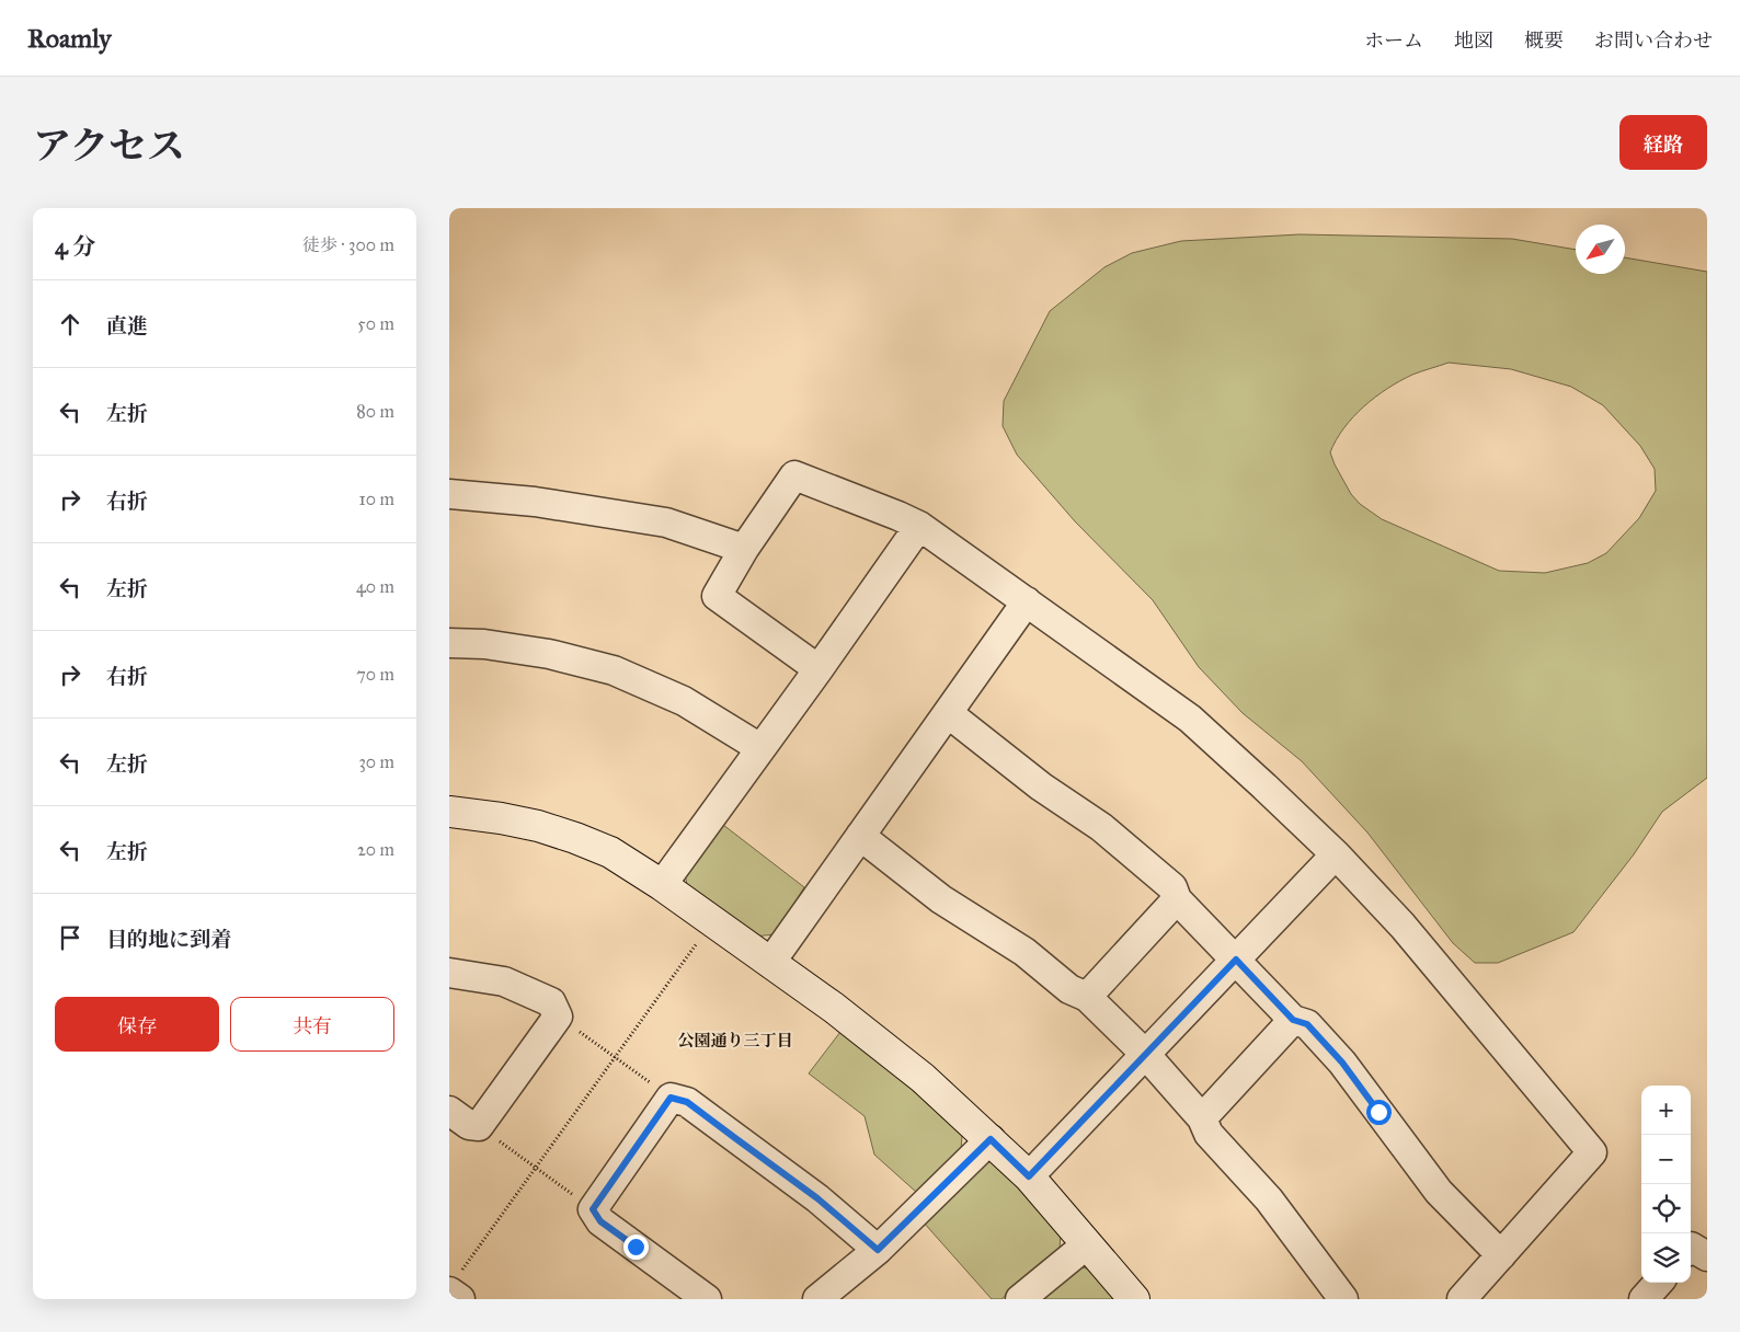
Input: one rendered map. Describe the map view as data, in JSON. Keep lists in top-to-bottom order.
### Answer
{
  "districts": ["公園通り三丁目"],
  "north": "bottom left",
  "page": {
    "header": "Roamly",
    "nav": [
      "ホーム",
      "地図",
      "概要",
      "お問い合わせ"
    ],
    "title": "アクセス",
    "buttons": [
      "経路",
      ["保存", "共有"]
    ],
    "heading": ["4 分", "徒歩 · 300 m"],
    "list": [
      ["直進", "50 m"],
      ["左折", "80 m"],
      ["右折", "10 m"],
      ["左折", "40 m"],
      ["右折", "70 m"],
      ["左折", "30 m"],
      ["左折", "20 m"],
      "目的地に到着"
    ],
    "map_buttons": ["+", "−"]
  }
}
